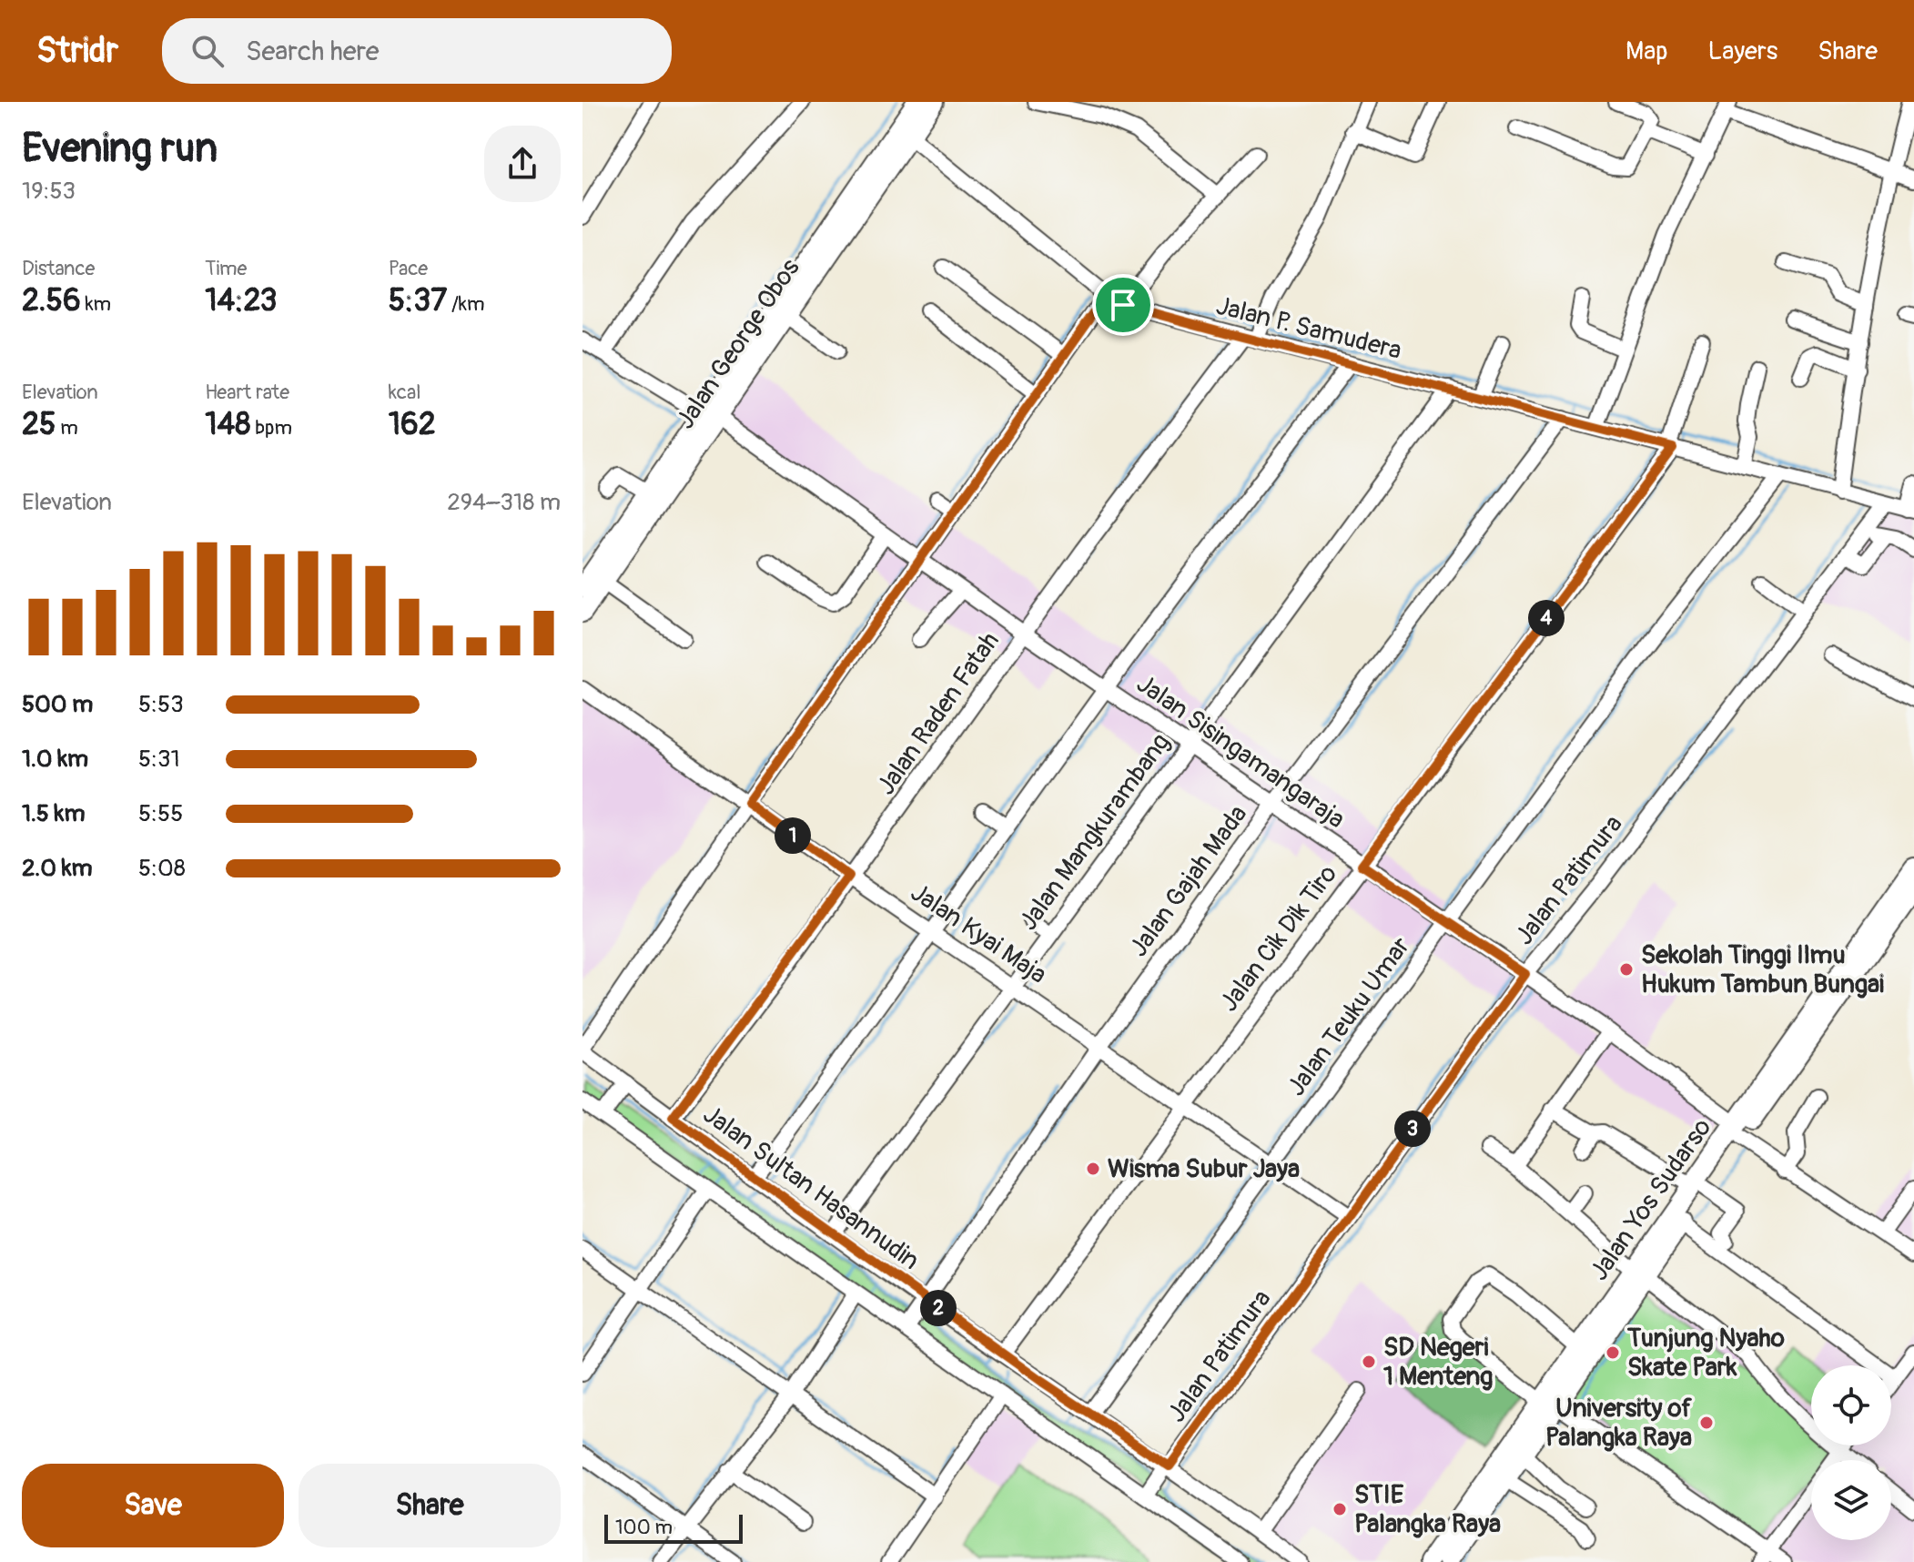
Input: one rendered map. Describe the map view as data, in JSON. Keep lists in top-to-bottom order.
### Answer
{
  "streets": {
    "main road": ["Jalan George Obos", "Jalan Yos Sudarso"],
    "street": [
      "Jalan P. Samudera",
      "Jalan Raden Fatah",
      "Jalan Sisingamangaraja",
      "Jalan Mangkurambang",
      "Jalan Patimura",
      "Jalan Gajah Mada",
      "Jalan Kyai Maja",
      "Jalan Cik Dik Tiro",
      "Jalan Teuku Umar",
      "Jalan Sultan Hasannudin"
    ]
  },
  "crossings": [
    ["Jalan P. Samudera", "Jalan George Obos"],
    ["Jalan P. Samudera", "Jalan Raden Fatah"],
    ["Jalan P. Samudera", "Jalan Mangkurambang"],
    ["Jalan P. Samudera", "Jalan Patimura"],
    ["Jalan P. Samudera", "Jalan Gajah Mada"],
    ["Jalan P. Samudera", "Jalan Cik Dik Tiro"],
    ["Jalan P. Samudera", "Jalan Teuku Umar"],
    ["Jalan George Obos", "Jalan Sisingamangaraja"],
    ["Jalan Raden Fatah", "Jalan Sisingamangaraja"],
    ["Jalan Raden Fatah", "Jalan Kyai Maja"],
    ["Jalan Raden Fatah", "Jalan Sultan Hasannudin"],
    ["Jalan Sisingamangaraja", "Jalan Mangkurambang"],
    ["Jalan Sisingamangaraja", "Jalan Patimura"],
    ["Jalan Sisingamangaraja", "Jalan Gajah Mada"],
    ["Jalan Sisingamangaraja", "Jalan Cik Dik Tiro"],
    ["Jalan Sisingamangaraja", "Jalan Teuku Umar"],
    ["Jalan Sisingamangaraja", "Jalan Yos Sudarso"],
    ["Jalan Mangkurambang", "Jalan Kyai Maja"],
    ["Jalan Mangkurambang", "Jalan Sultan Hasannudin"],
    ["Jalan Patimura", "Jalan Kyai Maja"],
    ["Jalan Patimura", "Jalan Sultan Hasannudin"],
    ["Jalan Gajah Mada", "Jalan Kyai Maja"],
    ["Jalan Gajah Mada", "Jalan Sultan Hasannudin"],
    ["Jalan Kyai Maja", "Jalan Cik Dik Tiro"],
    ["Jalan Kyai Maja", "Jalan Teuku Umar"],
    ["Jalan Cik Dik Tiro", "Jalan Sultan Hasannudin"],
    ["Jalan Teuku Umar", "Jalan Sultan Hasannudin"]
  ],
  "places": [
    "Sekolah Tinggi Ilmu Hukum Tambun Bungai",
    "Wisma Subur Jaya",
    "Tunjung Nyaho Skate Park",
    "SD Negeri 1 Menteng",
    "University of Palangka Raya",
    "STIE Palangka Raya"
  ],
  "scale_bar": "100 m",
  "page": {
    "header": "Stridr",
    "search": "Search here",
    "nav": ["Map", "Layers", "Share"],
    "heading": ["Evening run", "19:53"],
    "stats": [
      ["Distance", "2.56 km"],
      ["Time", "14:23"],
      ["Pace", "5:37 /km"],
      ["Elevation", "25 m"],
      ["Heart rate", "148 bpm"],
      ["kcal", "162"]
    ],
    "chart": ["Elevation", "294–318 m"],
    "pins": [
      "4",
      "1",
      "3",
      "2"
    ],
    "list": [
      {
        "name": "500 m",
        "note": "5:53"
      },
      {
        "name": "1.0 km",
        "note": "5:31"
      },
      {
        "name": "1.5 km",
        "note": "5:55"
      },
      {
        "name": "2.0 km",
        "note": "5:08"
      }
    ],
    "buttons": ["Save", "Share"],
    "scale": "100 m"
  }
}
